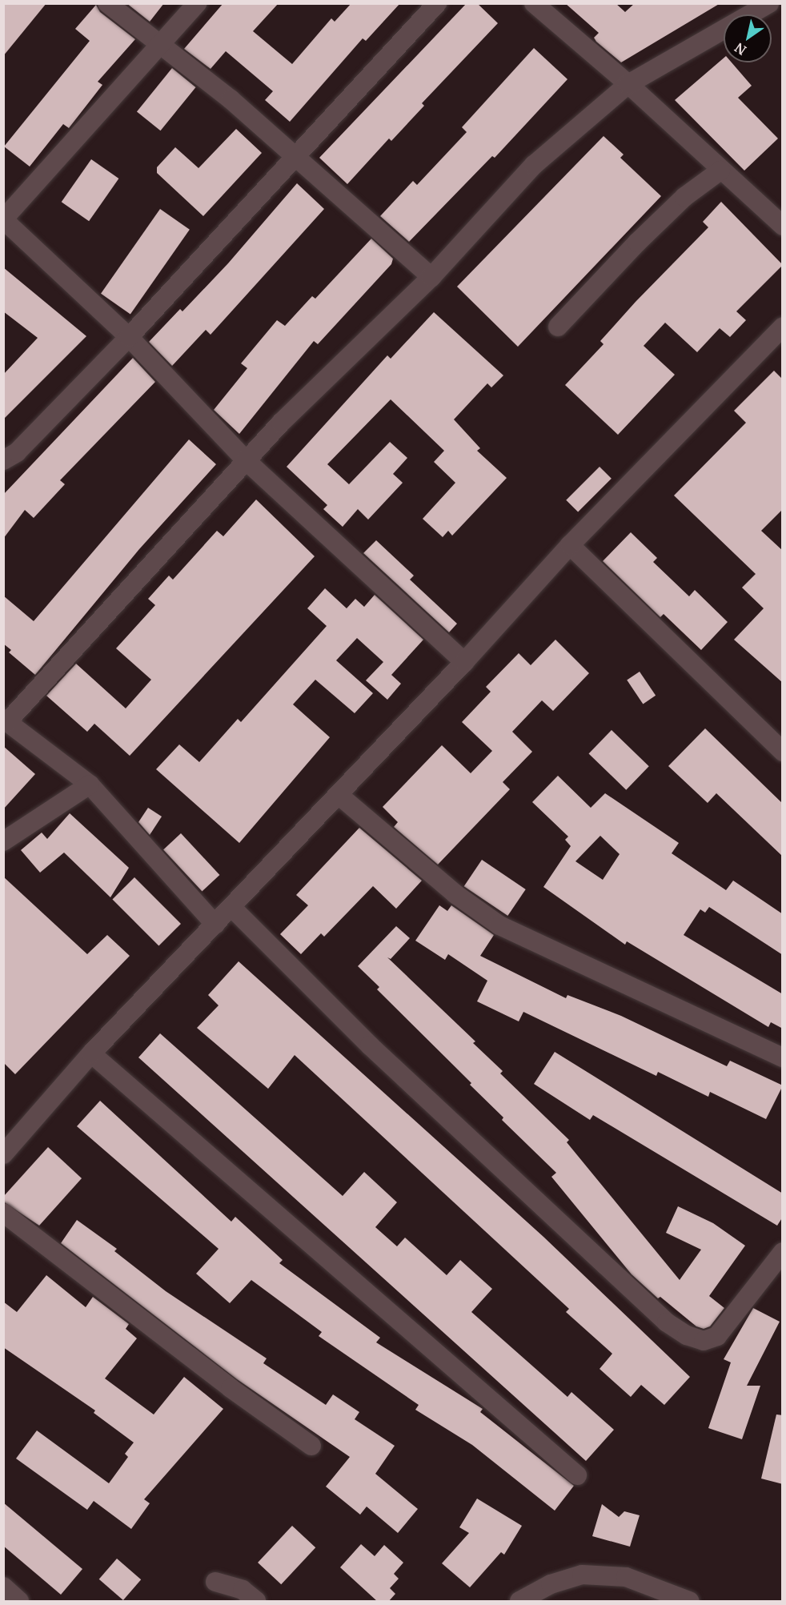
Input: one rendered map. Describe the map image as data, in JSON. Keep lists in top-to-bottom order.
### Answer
{
  "north": "bottom left"
}
